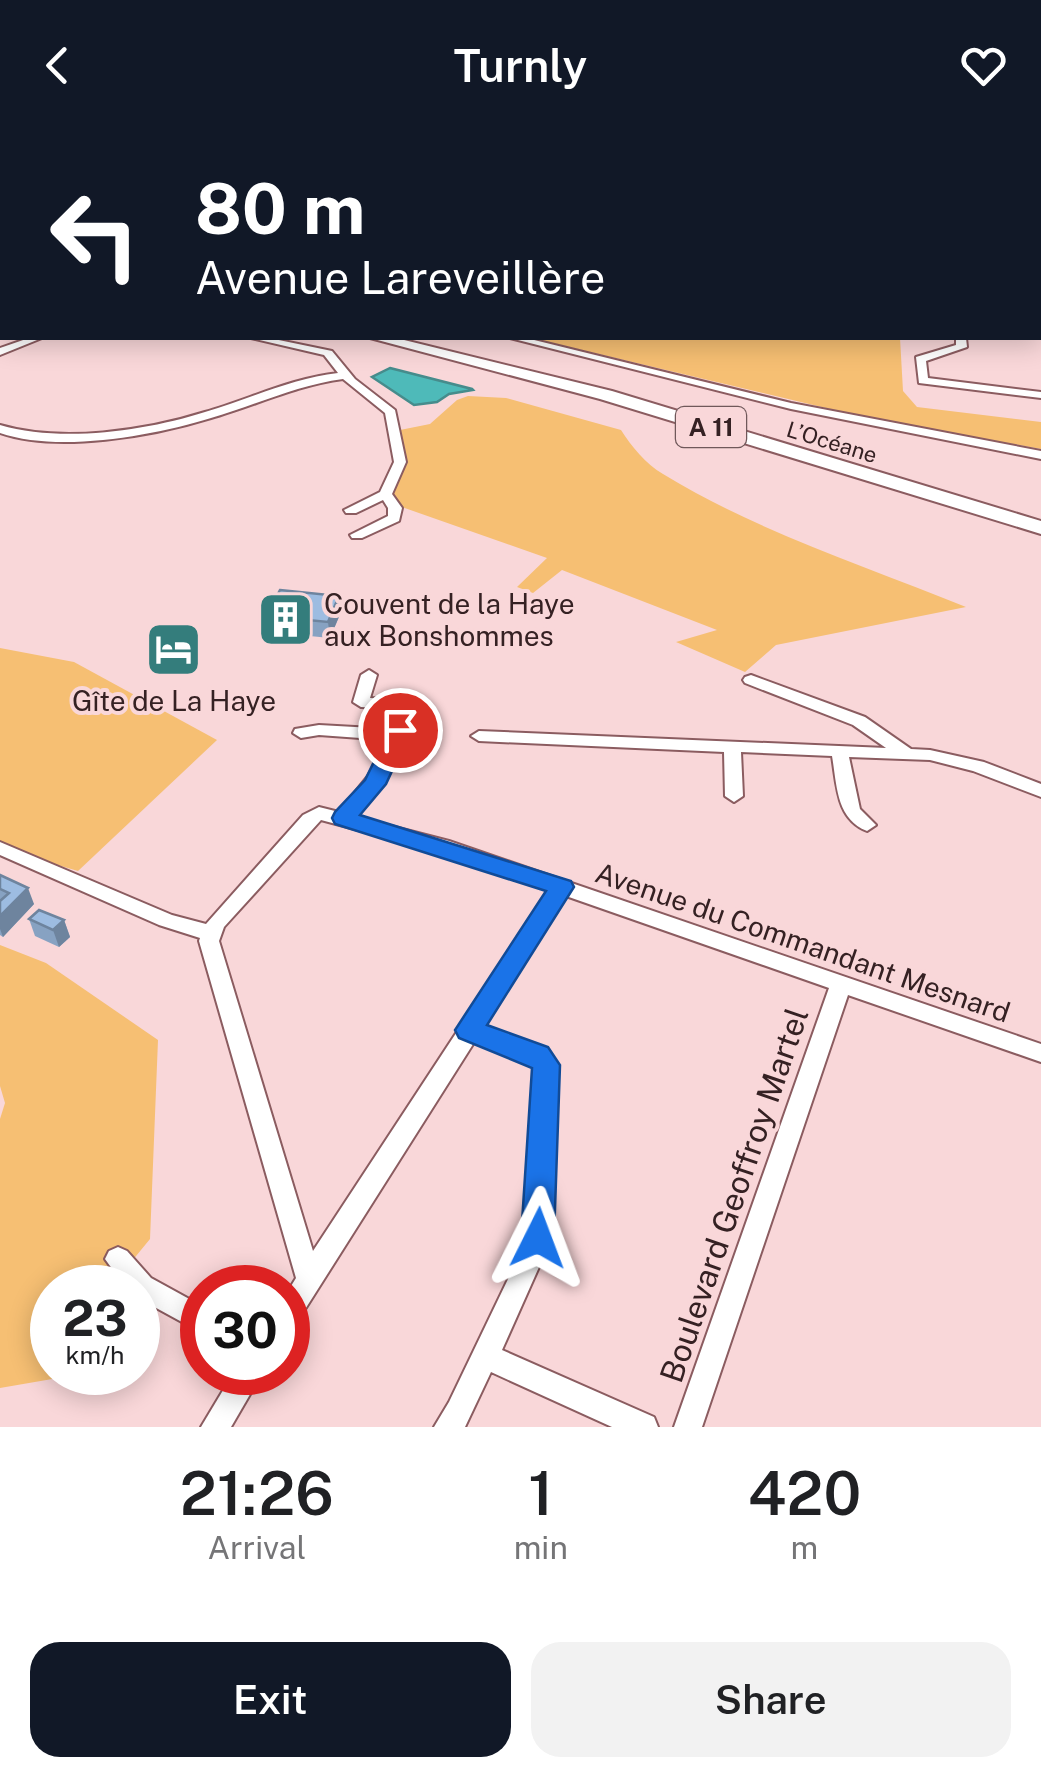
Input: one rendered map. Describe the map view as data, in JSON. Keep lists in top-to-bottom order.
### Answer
{
  "streets": {
    "highway": ["A 11", "L’Océane"],
    "street": ["Avenue du Commandant Mesnard", "Boulevard Geoffroy Martel"]
  },
  "crossings": [
    ["Avenue du Commandant Mesnard", "Boulevard Geoffroy Martel"]
  ],
  "places": {
    "building": ["Couvent de la Haye aux Bonshommes"],
    "hotel": ["Gîte de La Haye"]
  },
  "page": {
    "header": "Turnly",
    "turn": ["80 m", "Avenue Lareveillère"],
    "speed": "23 km/h",
    "limit": "30",
    "eta": [
      "21:26",
      "Arrival",
      "1",
      "min",
      "420",
      "m"
    ],
    "buttons": ["Exit", "Share"]
  }
}
